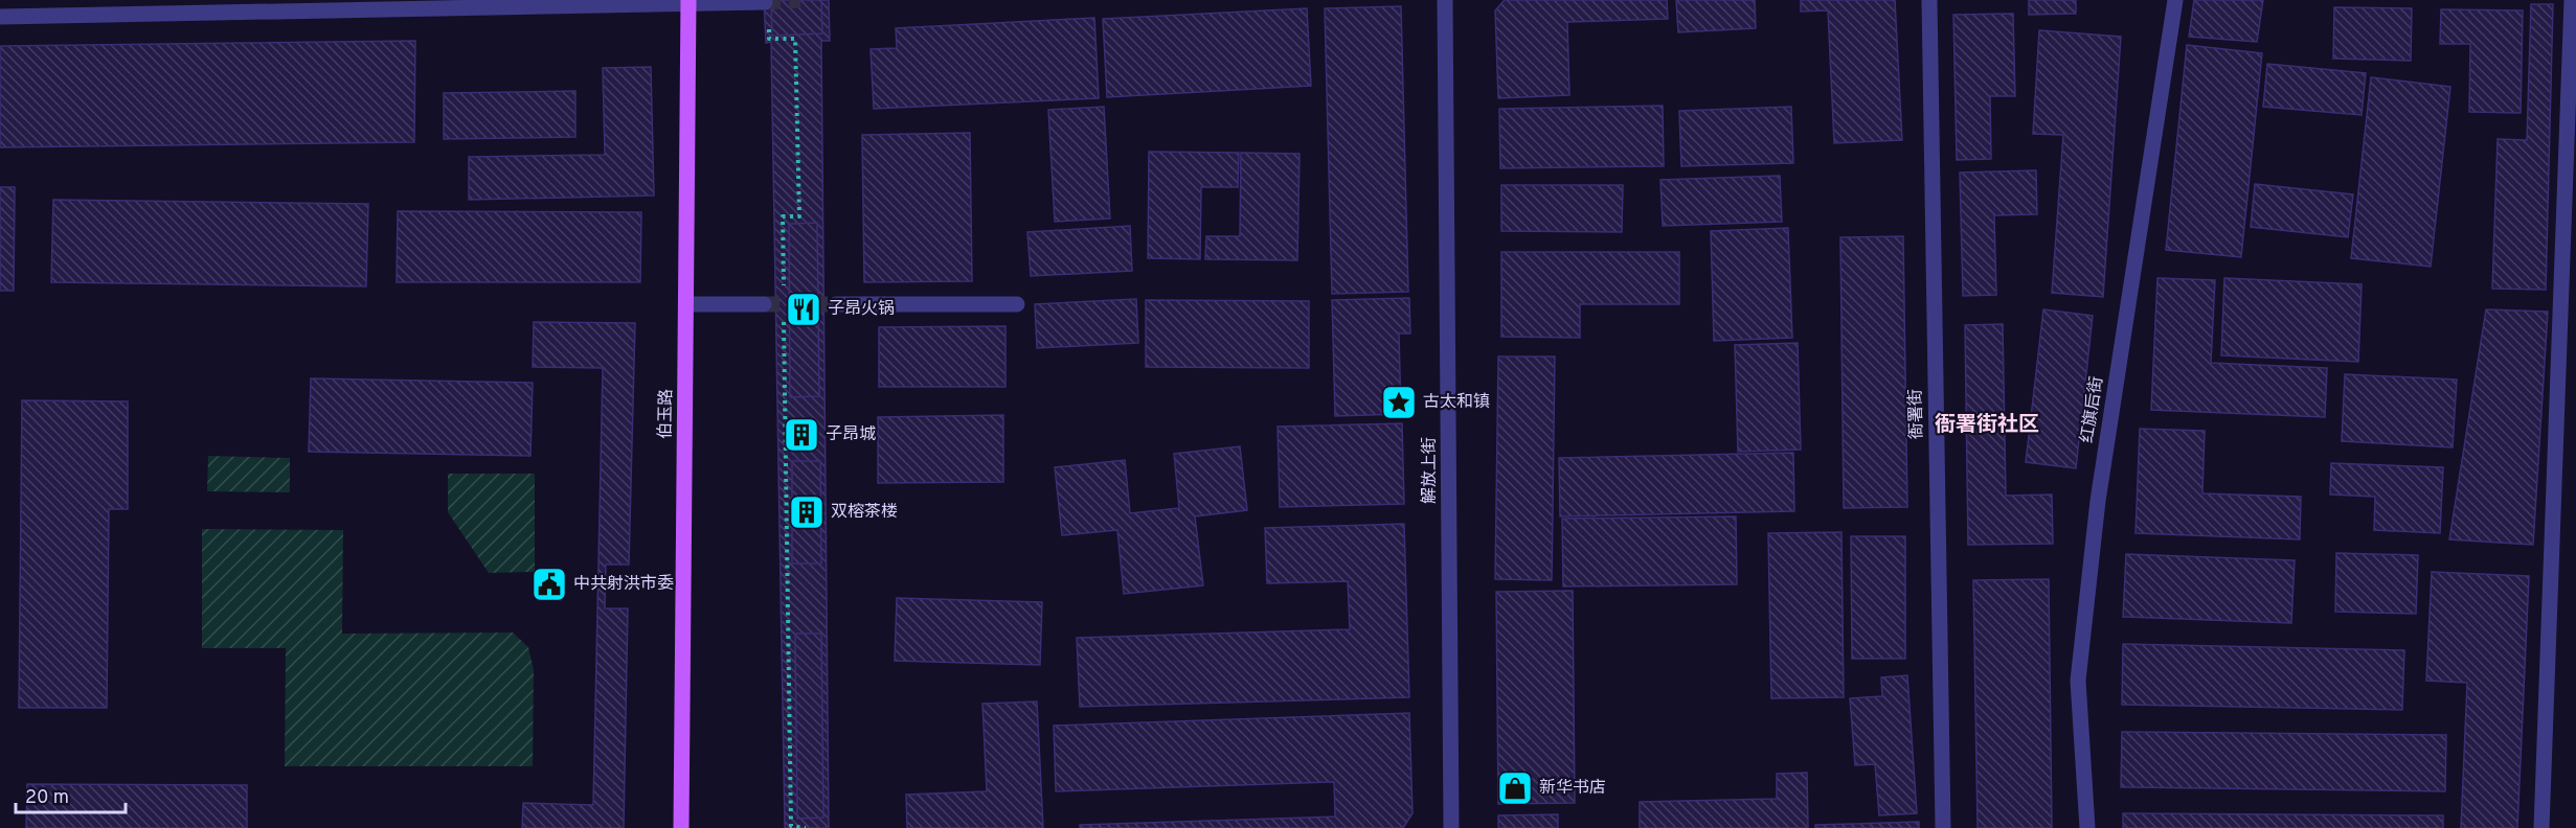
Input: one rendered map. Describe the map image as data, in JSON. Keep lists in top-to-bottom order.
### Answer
{
  "streets": {
    "main road": ["伯玉路"],
    "street": ["红旗后街", "衙署街", "解放上街"]
  },
  "districts": ["衙署街社区"],
  "places": {
    "restaurant": ["子昂火锅"],
    "place": ["古太和镇"],
    "building": ["子昂城", "双榕茶楼"],
    "public building": ["中共射洪市委"],
    "shop": ["新华书店"]
  },
  "scale_bar": "20 m"
}
